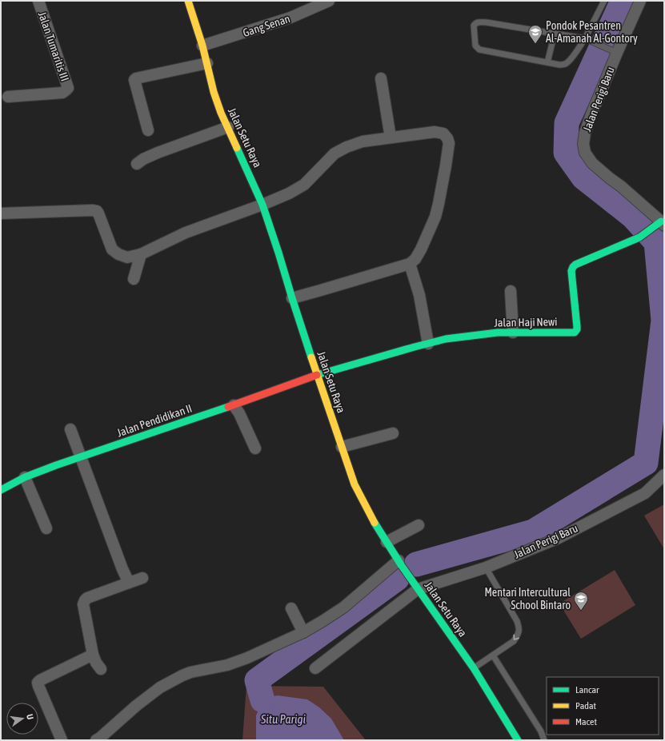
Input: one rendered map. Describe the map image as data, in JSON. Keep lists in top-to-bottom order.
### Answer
{
  "streets": {
    "street": [
      "Gang Senan",
      "Jalan Tumaritis III",
      "Jalan Perigi Baru",
      "Jalan Setu Raya",
      "Jalan Haji Newi",
      "Jalan Pendidikan II"
    ]
  },
  "crossings": [
    ["Gang Senan", "Jalan Setu Raya"],
    ["Jalan Perigi Baru", "Jalan Setu Raya"],
    ["Jalan Perigi Baru", "Jalan Haji Newi"],
    ["Jalan Setu Raya", "Jalan Haji Newi"],
    ["Jalan Setu Raya", "Jalan Pendidikan II"],
    ["Jalan Haji Newi", "Jalan Pendidikan II"]
  ],
  "water": ["Situ Parigi"],
  "places": {
    "school or university": ["Pondok Pesantren Al-Amanah Al-Gontory", "Mentari Intercultural School Bintaro"]
  },
  "legend": ["Lancar", "Padat", "Macet"],
  "north": "right"
}
